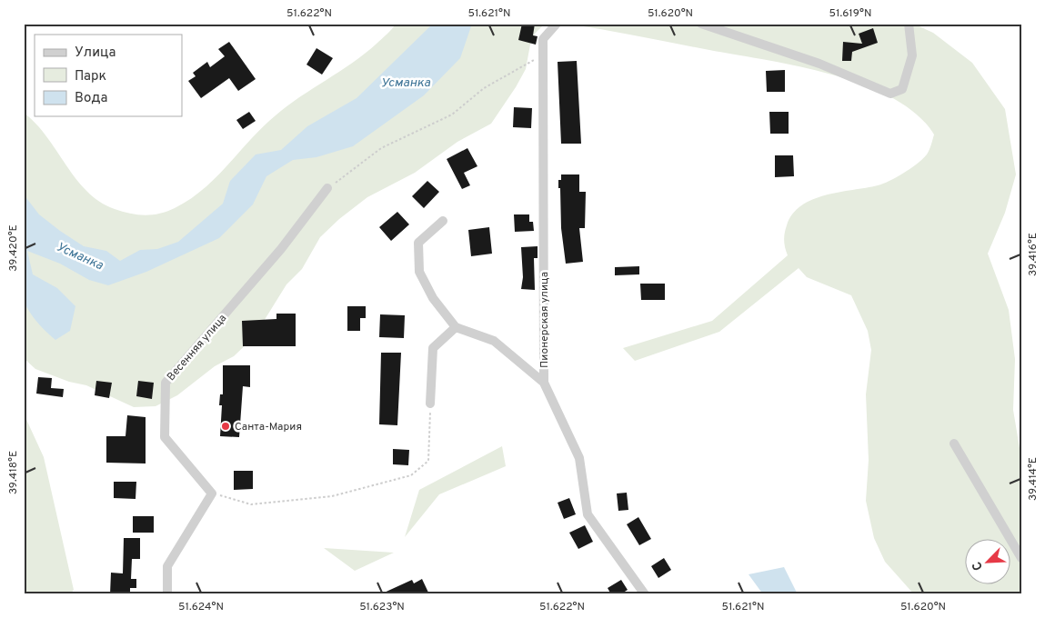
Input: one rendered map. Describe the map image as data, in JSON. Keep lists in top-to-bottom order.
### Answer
{
  "streets": {
    "street": ["Пионерская улица", "Весенняя улица"]
  },
  "water": ["Усманка"],
  "places": ["Санта-Мария"],
  "legend": ["Улица", "Парк", "Вода"],
  "north": "bottom left",
  "coordinates": [
    "51.622°N",
    "51.621°N",
    "51.620°N",
    "51.619°N",
    "39.420°E",
    "39.416°E",
    "39.418°E",
    "39.414°E",
    "51.624°N",
    "51.623°N"
  ]
}
